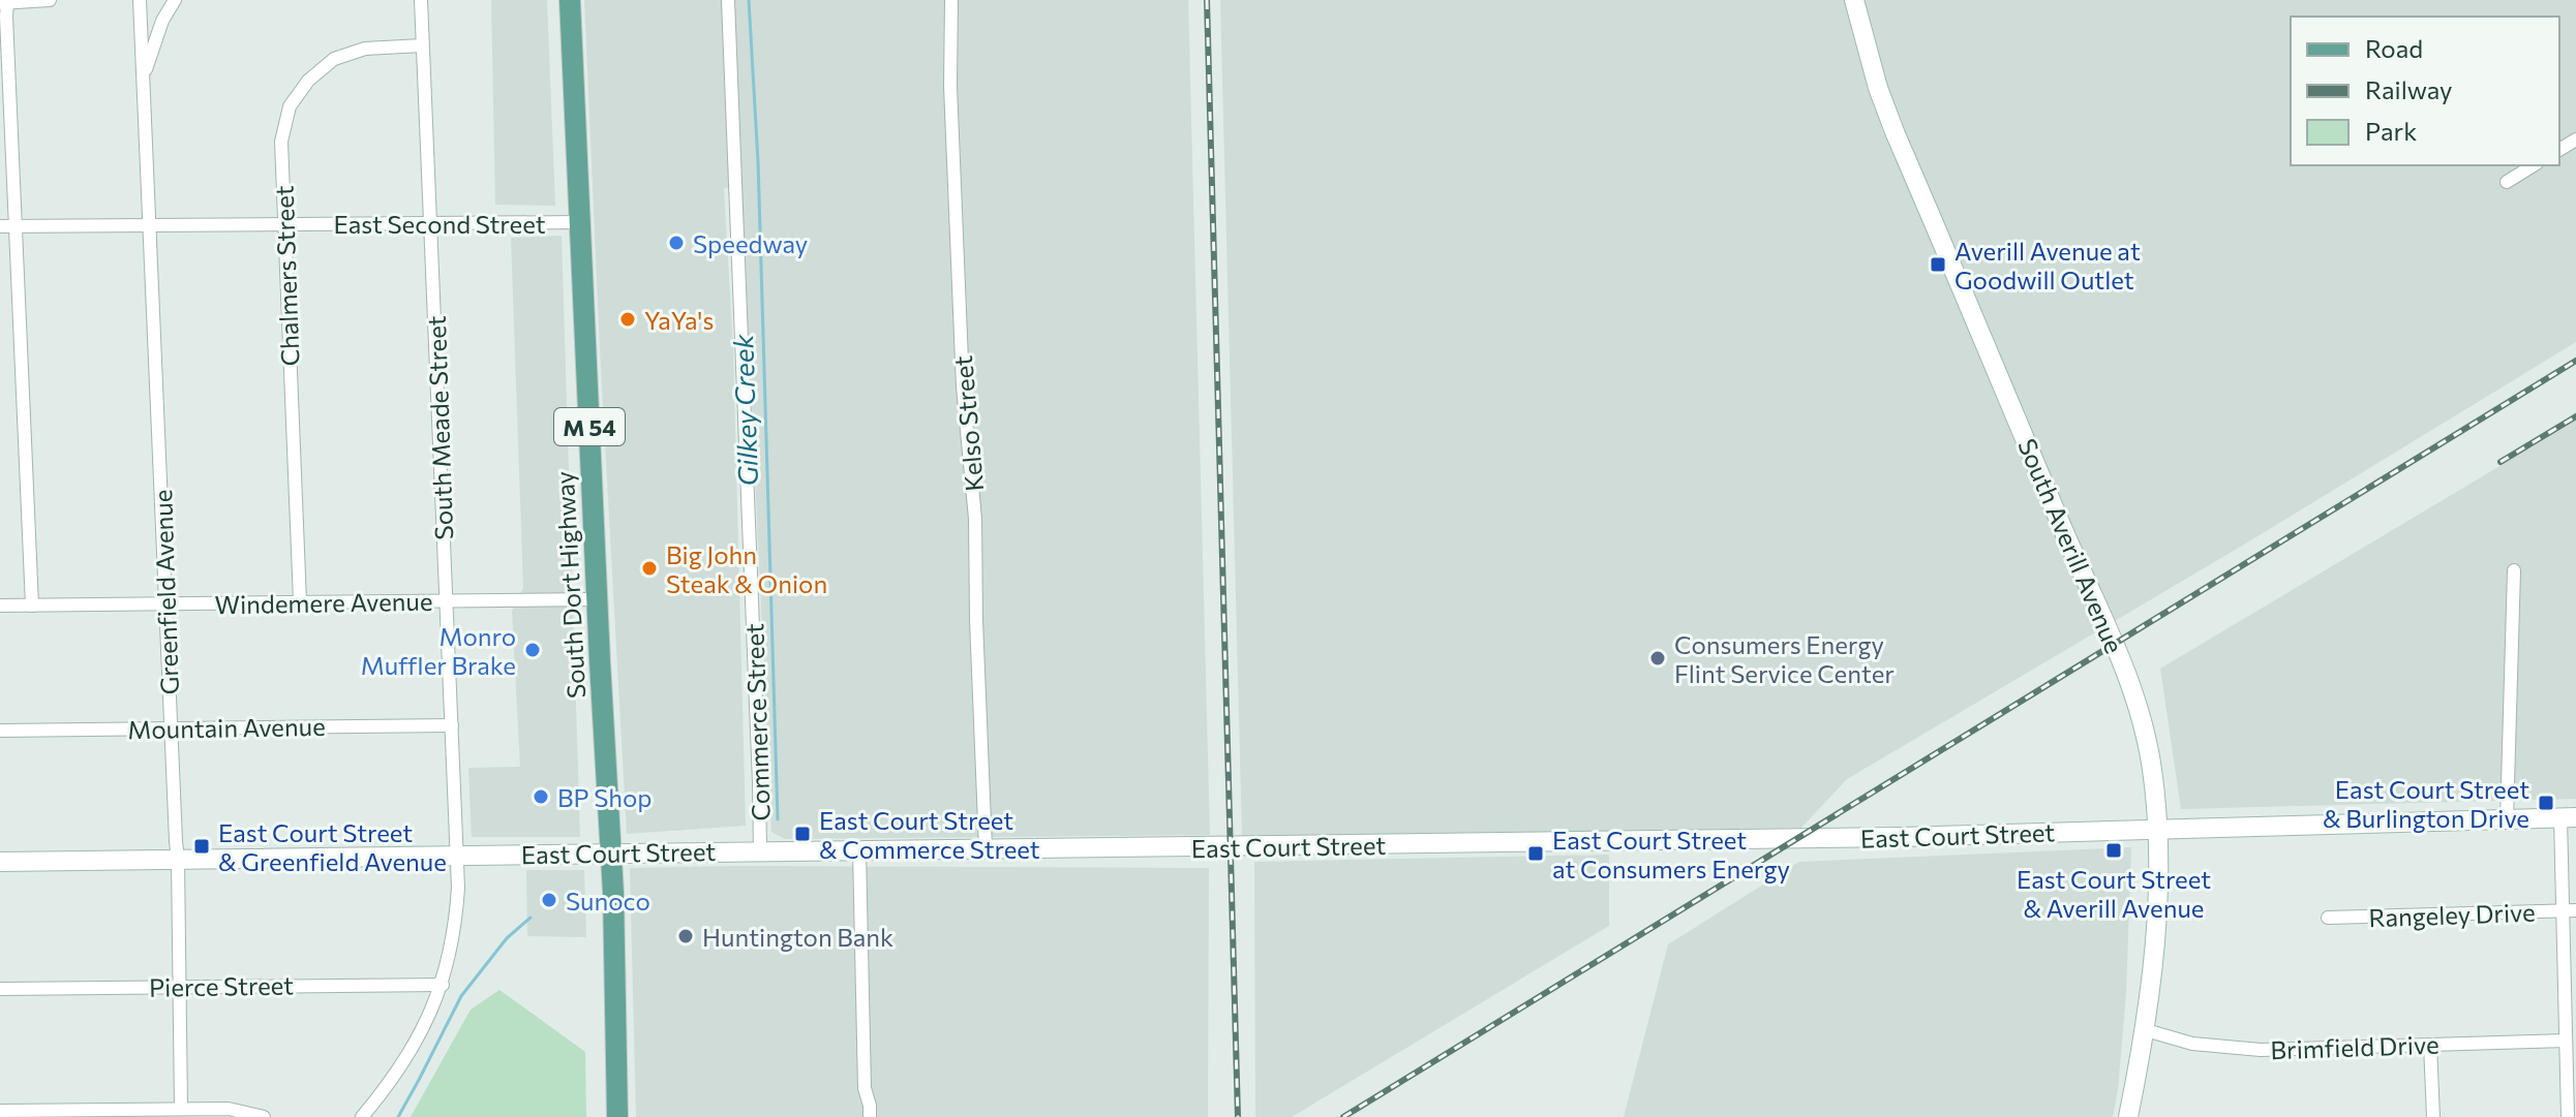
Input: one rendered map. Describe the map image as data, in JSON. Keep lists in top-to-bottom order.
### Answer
{
  "streets": {
    "main road": ["M 54", "South Dort Highway"],
    "street": [
      "East Second Street",
      "Chalmers Street",
      "Kelso Street",
      "South Meade Street",
      "South Averill Avenue",
      "Greenfield Avenue",
      "Windemere Avenue",
      "Commerce Street",
      "Mountain Avenue",
      "East Court Street",
      "Rangeley Drive",
      "Pierce Street",
      "Brimfield Drive"
    ]
  },
  "crossings": [
    ["East Second Street", "Chalmers Street"],
    ["East Second Street", "South Meade Street"],
    ["East Second Street", "South Dort Highway"],
    ["East Second Street", "Greenfield Avenue"],
    ["Chalmers Street", "South Meade Street"],
    ["Chalmers Street", "Windemere Avenue"],
    ["Kelso Street", "East Court Street"],
    ["South Meade Street", "Windemere Avenue"],
    ["South Meade Street", "Mountain Avenue"],
    ["South Meade Street", "East Court Street"],
    ["South Meade Street", "Pierce Street"],
    ["South Averill Avenue", "East Court Street"],
    ["South Averill Avenue", "Brimfield Drive"],
    ["South Dort Highway", "Windemere Avenue"],
    ["South Dort Highway", "East Court Street"],
    ["Greenfield Avenue", "Windemere Avenue"],
    ["Greenfield Avenue", "Mountain Avenue"],
    ["Greenfield Avenue", "East Court Street"],
    ["Greenfield Avenue", "Pierce Street"],
    ["Commerce Street", "East Court Street"]
  ],
  "water": ["Gilkey Creek"],
  "places": {
    "other": [
      "Speedway",
      "YaYa's",
      "Big John Steak & Onion",
      "Monro Muffler Brake",
      "Consumers Energy Flint Service Center",
      "BP Shop",
      "Sunoco",
      "Huntington Bank"
    ],
    "transit": [
      "Averill Avenue at Goodwill Outlet",
      "East Court Street & Burlington Drive",
      "East Court Street & Commerce Street",
      "East Court Street & Greenfield Avenue",
      "East Court Street & Averill Avenue",
      "East Court Street at Consumers Energy"
    ]
  },
  "legend": ["Road", "Railway", "Park"]
}
